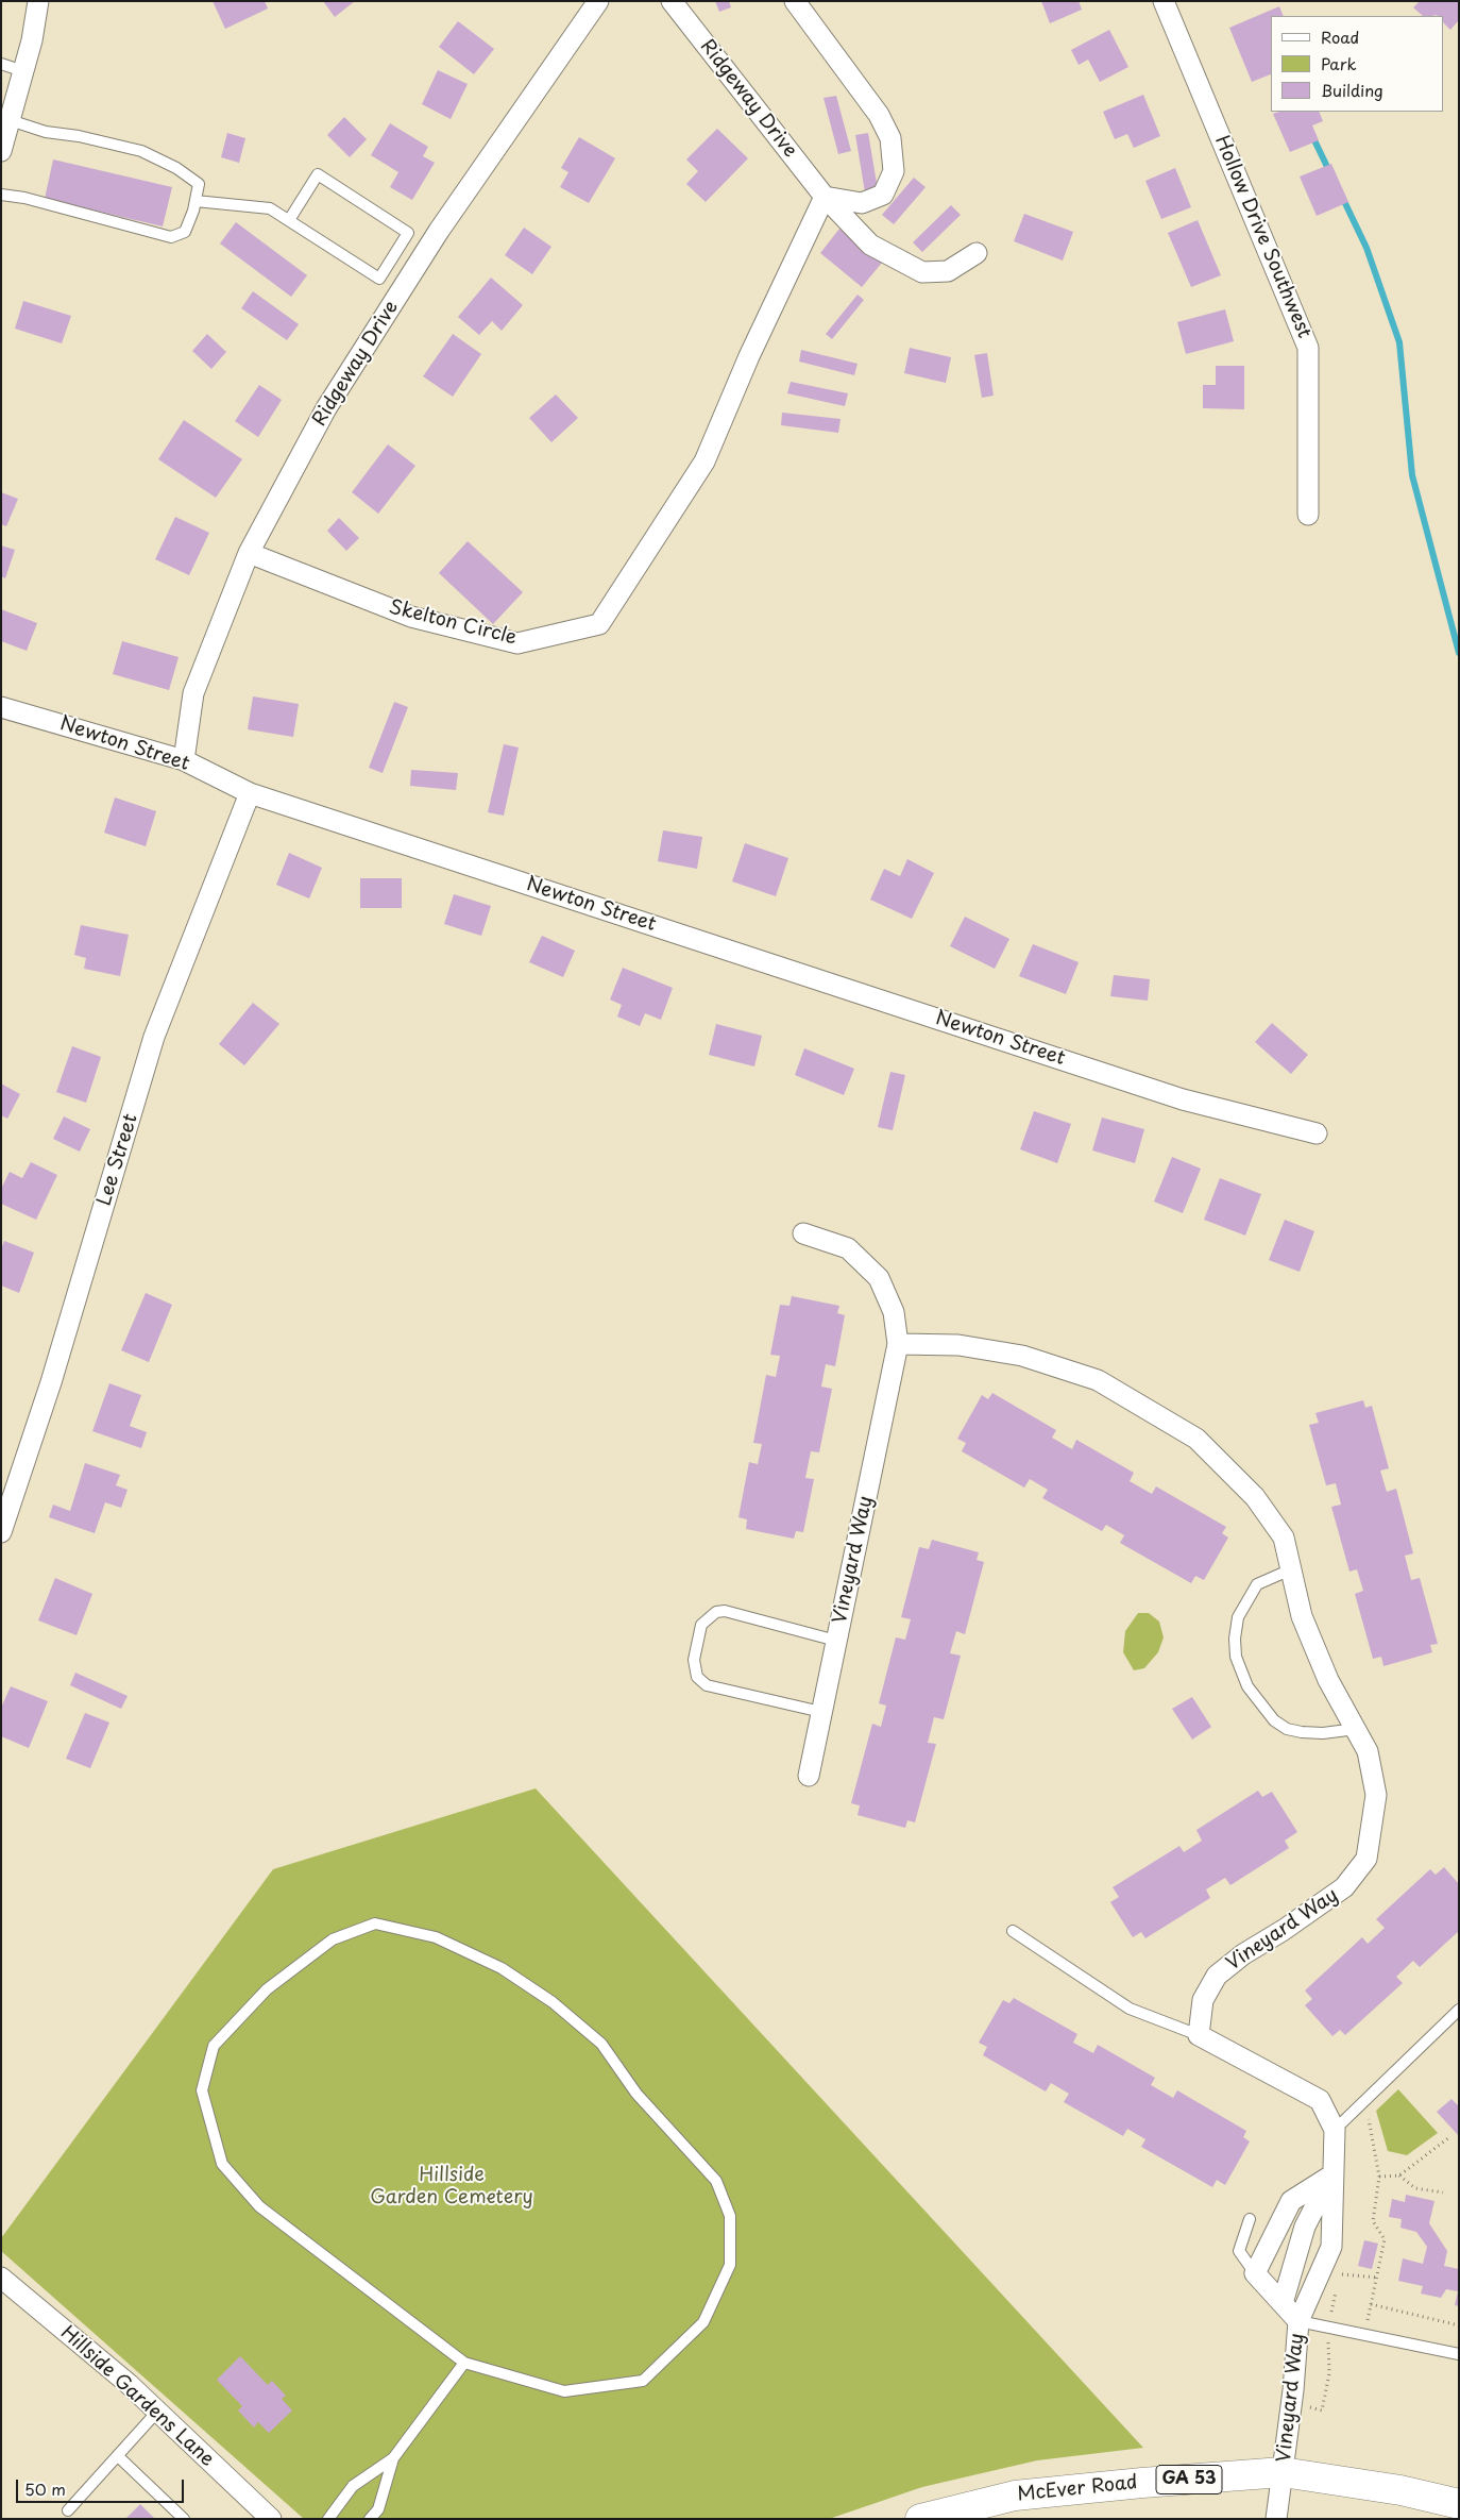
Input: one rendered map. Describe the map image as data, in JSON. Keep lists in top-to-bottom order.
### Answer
{
  "streets": {
    "main road": ["GA 53", "McEver Road"],
    "street": [
      "Ridgeway Drive",
      "Hollow Drive Southwest",
      "Skelton Circle",
      "Newton Street",
      "Lee Street",
      "Vineyard Way",
      "Hillside Gardens Lane"
    ]
  },
  "crossings": [
    ["Ridgeway Drive", "Skelton Circle"],
    ["Ridgeway Drive", "Newton Street"],
    ["Newton Street", "Lee Street"],
    ["Vineyard Way", "McEver Road"]
  ],
  "parks": ["Hillside Garden Cemetery"],
  "legend": ["Road", "Park", "Building"],
  "scale_bar": "50 m"
}
